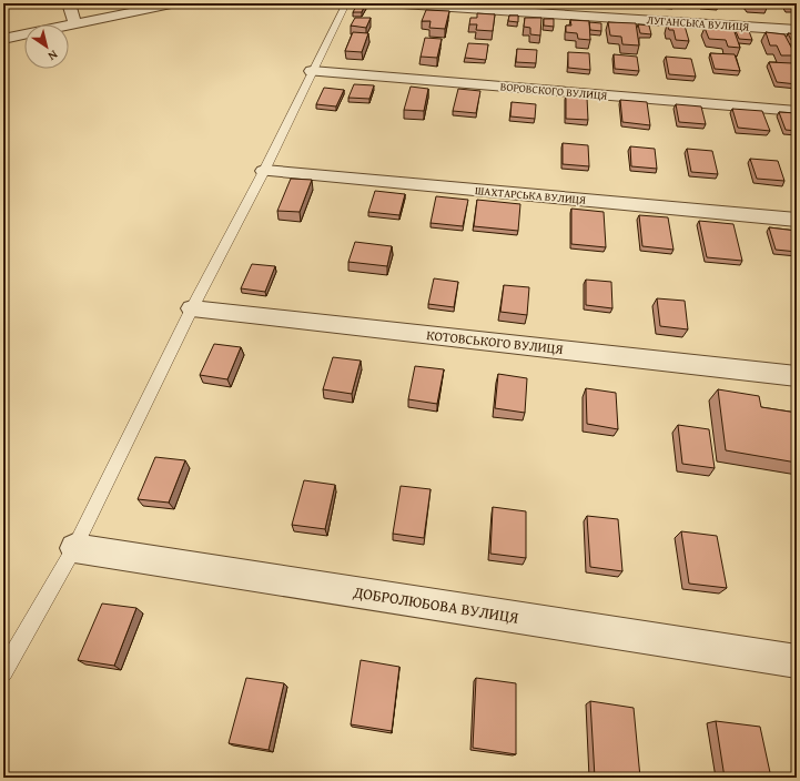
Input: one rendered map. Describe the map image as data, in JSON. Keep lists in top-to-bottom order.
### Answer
{
  "streets": {
    "street": [
      "ЛУГАНСЬКА ВУЛИЦЯ",
      "ВОРОВСКОГО ВУЛИЦЯ",
      "ШАХТАРСЬКА ВУЛИЦЯ",
      "КОТОВСЬКОГО ВУЛИЦЯ",
      "ДОБРОЛЮБОВА ВУЛИЦЯ"
    ]
  },
  "north": "bottom right"
}
